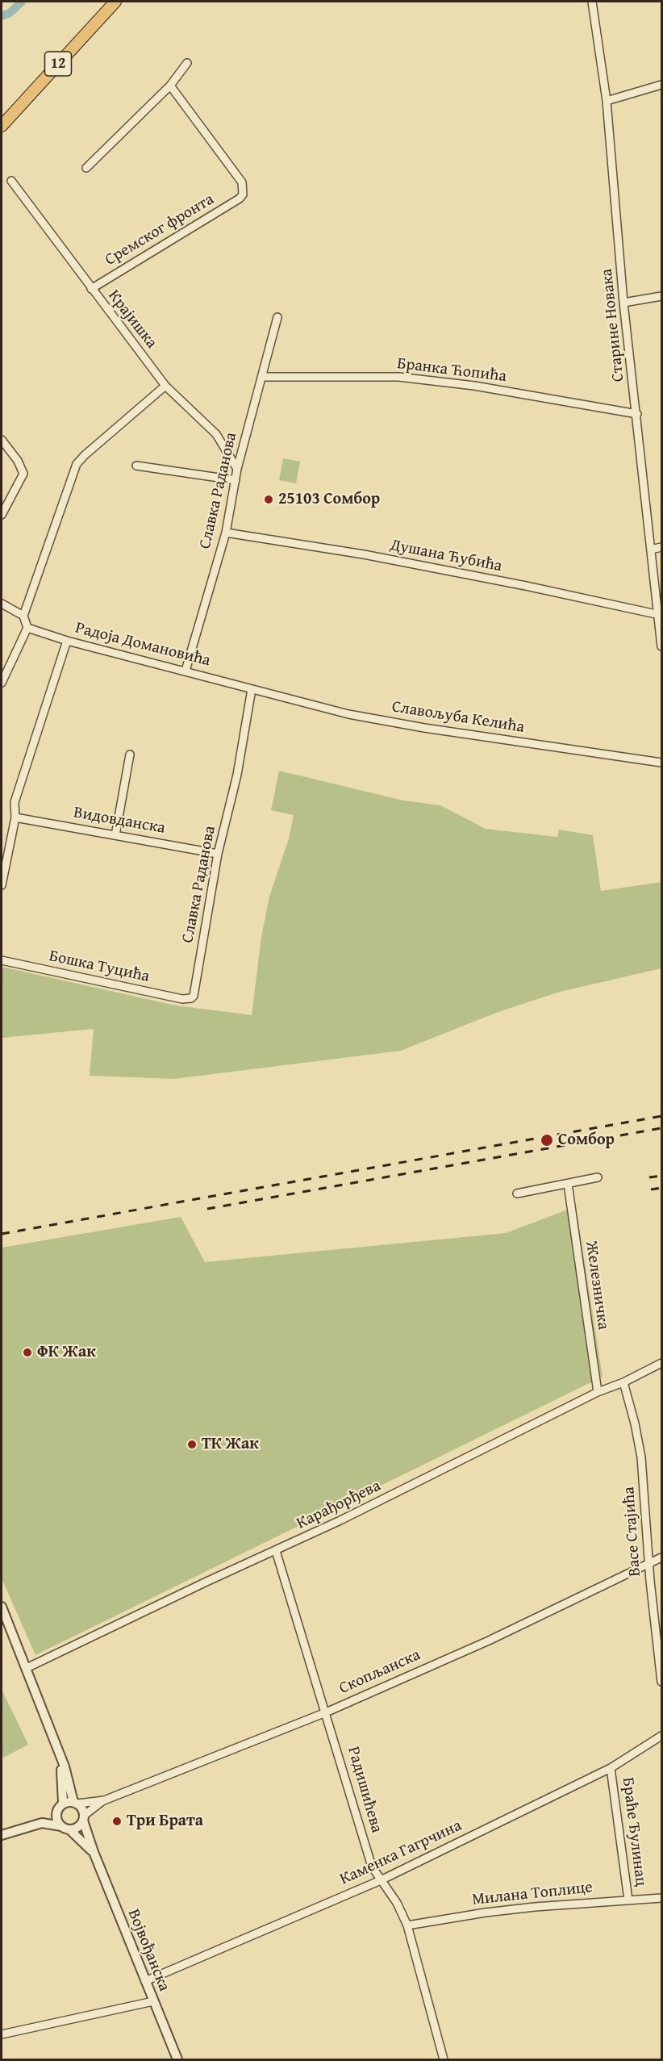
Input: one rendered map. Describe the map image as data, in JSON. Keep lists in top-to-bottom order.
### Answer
{
  "streets": {
    "main road": ["12"],
    "street": [
      "Сремског фронта",
      "Крајишка",
      "Старине Новака",
      "Бранка Ћопића",
      "Славка Раданова",
      "Душана Ћубића",
      "Радоја Домановића",
      "Славољуба Келића",
      "Видовданска",
      "Бошка Туцића",
      "Железничка",
      "Карађорђева",
      "Васе Стајића",
      "Скопљанска",
      "Радишићева",
      "Браће Ђулинац",
      "Каменка Гагрчина",
      "Милана Топлице",
      "Војвођанска"
    ]
  },
  "crossings": [
    ["Сремског фронта", "Крајишка"],
    ["Крајишка", "Славка Раданова"],
    ["Старине Новака", "Бранка Ћопића"],
    ["Старине Новака", "Душана Ћубића"],
    ["Бранка Ћопића", "Славка Раданова"],
    ["Славка Раданова", "Душана Ћубића"],
    ["Славка Раданова", "Радоја Домановића"],
    ["Славка Раданова", "Славољуба Келића"],
    ["Славка Раданова", "Видовданска"],
    ["Славка Раданова", "Бошка Туцића"],
    ["Радоја Домановића", "Славољуба Келића"],
    ["Железничка", "Карађорђева"],
    ["Карађорђева", "Васе Стајића"],
    ["Карађорђева", "Радишићева"],
    ["Васе Стајића", "Скопљанска"],
    ["Скопљанска", "Радишићева"],
    ["Скопљанска", "Војвођанска"],
    ["Радишићева", "Каменка Гагрчина"],
    ["Радишићева", "Милана Топлице"],
    ["Браће Ђулинац", "Каменка Гагрчина"],
    ["Браће Ђулинац", "Милана Топлице"],
    ["Каменка Гагрчина", "Војвођанска"]
  ],
  "places": [
    "25103 Сомбор",
    "Сомбор",
    "ФК Жак",
    "ТК Жак",
    "Три Брата"
  ]
}
